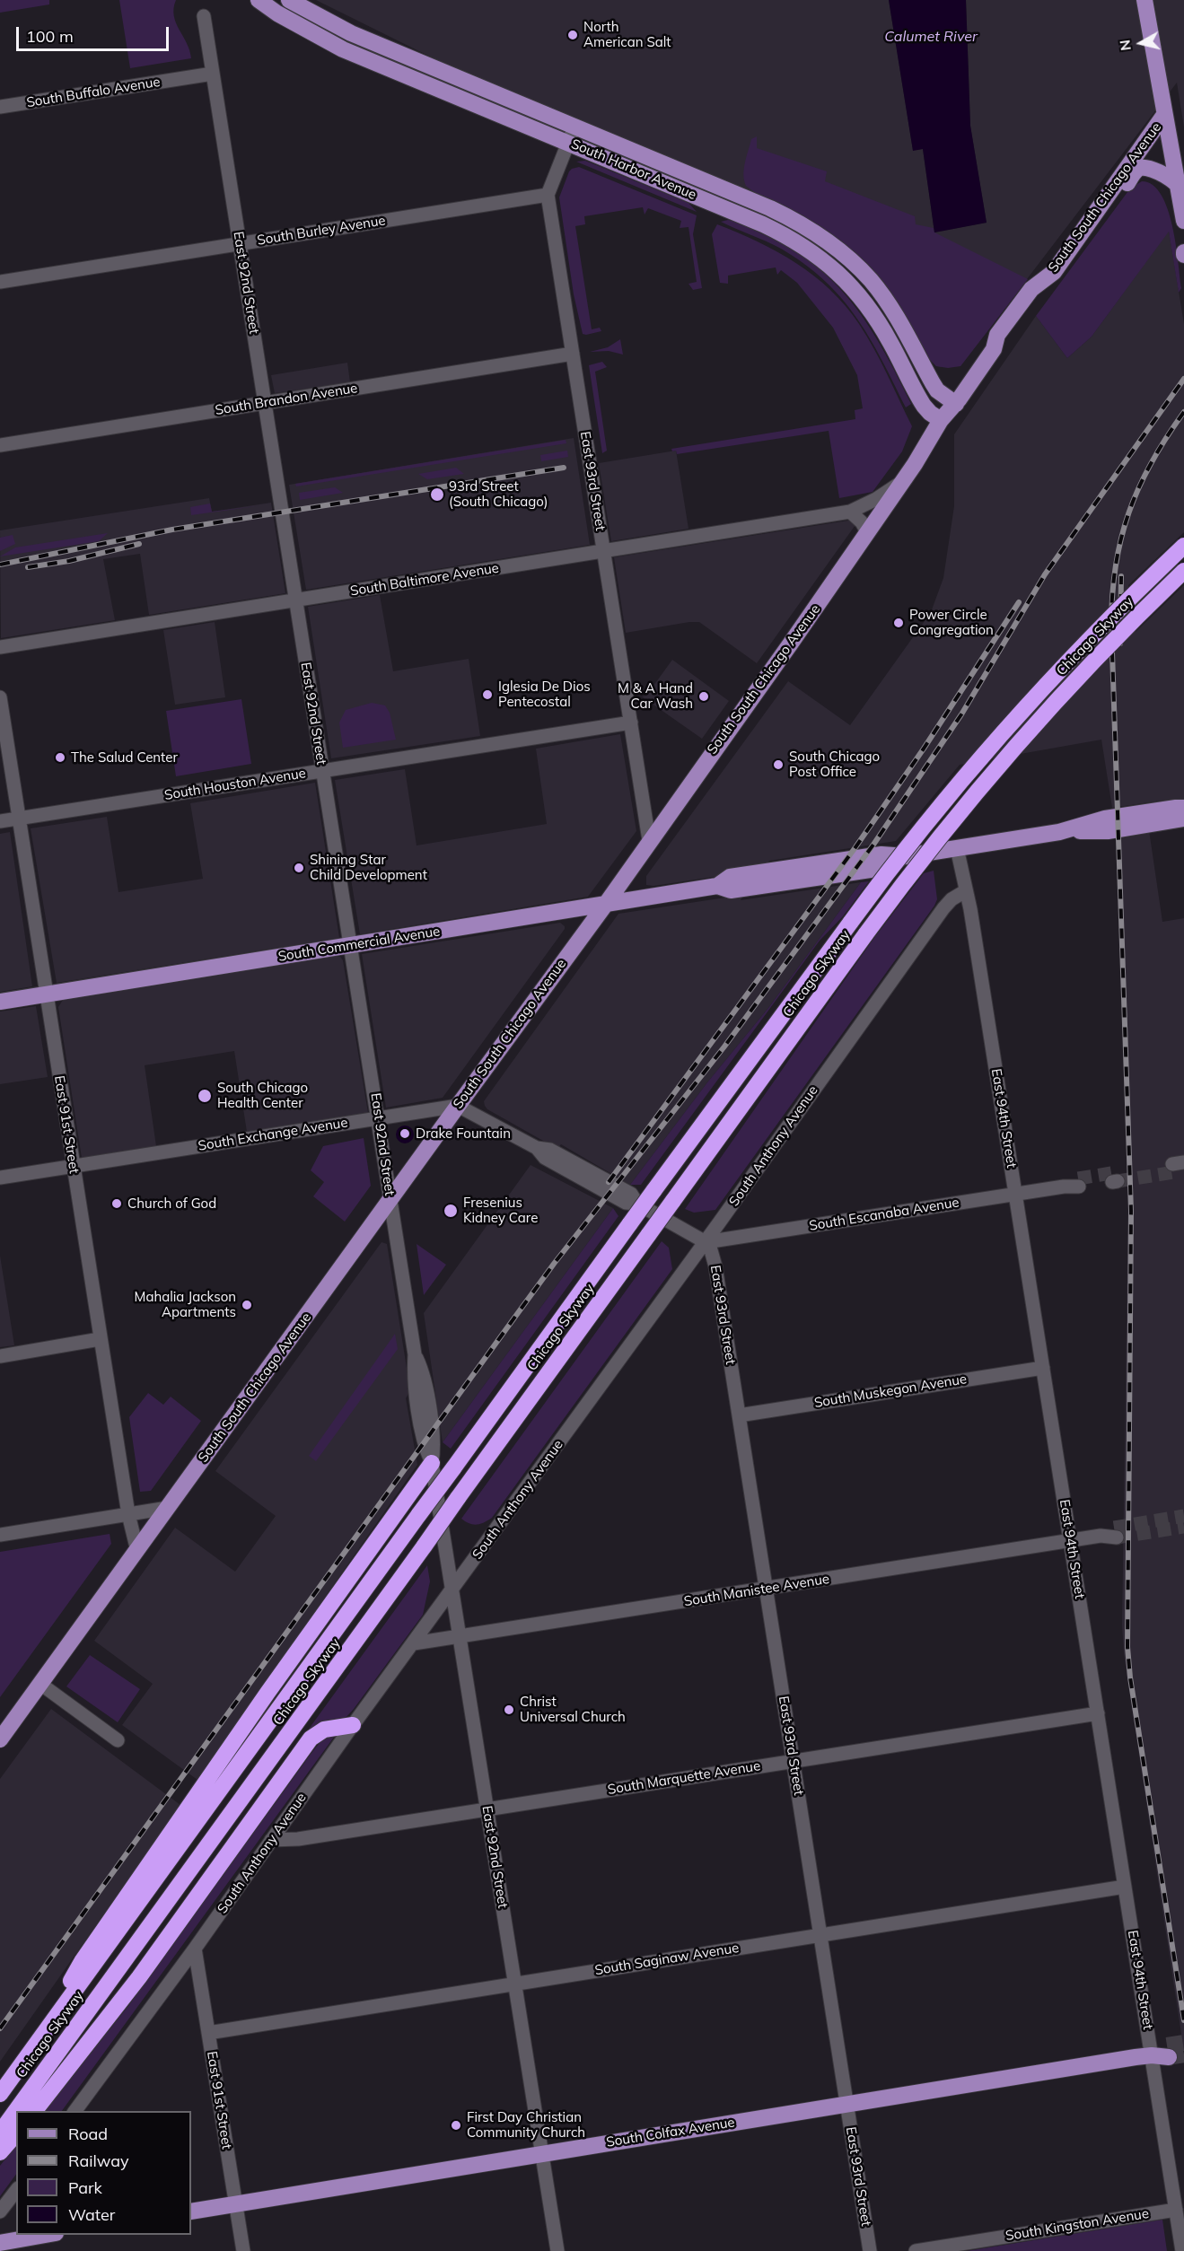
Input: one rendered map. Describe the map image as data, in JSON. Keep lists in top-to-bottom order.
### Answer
{
  "streets": {
    "highway": ["Chicago Skyway"],
    "main road": [
      "South Harbor Avenue",
      "South South Chicago Avenue",
      "South Commercial Avenue",
      "South Colfax Avenue"
    ],
    "street": [
      "South Buffalo Avenue",
      "South Burley Avenue",
      "East 92nd Street",
      "South Brandon Avenue",
      "East 93rd Street",
      "South Baltimore Avenue",
      "South Houston Avenue",
      "East 94th Street",
      "East 91st Street",
      "South Exchange Avenue",
      "South Anthony Avenue",
      "South Escanaba Avenue",
      "South Muskegon Avenue",
      "South Manistee Avenue",
      "South Marquette Avenue",
      "South Saginaw Avenue",
      "South Kingston Avenue"
    ]
  },
  "crossings": [
    ["South Buffalo Avenue", "East 92nd Street"],
    ["South Harbor Avenue", "South South Chicago Avenue"],
    ["South Harbor Avenue", "East 93rd Street"],
    ["South South Chicago Avenue", "East 92nd Street"],
    ["South South Chicago Avenue", "East 93rd Street"],
    ["South South Chicago Avenue", "South Baltimore Avenue"],
    ["South South Chicago Avenue", "South Commercial Avenue"],
    ["South South Chicago Avenue", "East 91st Street"],
    ["South South Chicago Avenue", "South Exchange Avenue"],
    ["South Burley Avenue", "East 92nd Street"],
    ["South Burley Avenue", "East 93rd Street"],
    ["East 92nd Street", "South Brandon Avenue"],
    ["East 92nd Street", "South Baltimore Avenue"],
    ["East 92nd Street", "South Houston Avenue"],
    ["East 92nd Street", "South Commercial Avenue"],
    ["East 92nd Street", "South Exchange Avenue"],
    ["East 92nd Street", "South Anthony Avenue"],
    ["East 92nd Street", "South Manistee Avenue"],
    ["East 92nd Street", "South Marquette Avenue"],
    ["East 92nd Street", "South Saginaw Avenue"],
    ["East 92nd Street", "South Colfax Avenue"],
    ["South Brandon Avenue", "East 93rd Street"],
    ["East 93rd Street", "South Baltimore Avenue"],
    ["East 93rd Street", "South Houston Avenue"],
    ["East 93rd Street", "South Anthony Avenue"],
    ["East 93rd Street", "South Escanaba Avenue"],
    ["East 93rd Street", "South Muskegon Avenue"],
    ["East 93rd Street", "South Manistee Avenue"],
    ["East 93rd Street", "South Marquette Avenue"],
    ["East 93rd Street", "South Saginaw Avenue"],
    ["East 93rd Street", "South Colfax Avenue"],
    ["South Houston Avenue", "East 91st Street"],
    ["South Commercial Avenue", "East 94th Street"],
    ["South Commercial Avenue", "East 91st Street"],
    ["East 94th Street", "South Anthony Avenue"],
    ["East 94th Street", "South Escanaba Avenue"],
    ["East 94th Street", "South Muskegon Avenue"],
    ["East 94th Street", "South Manistee Avenue"],
    ["East 94th Street", "South Marquette Avenue"],
    ["East 94th Street", "South Saginaw Avenue"],
    ["East 94th Street", "South Colfax Avenue"],
    ["East 94th Street", "South Kingston Avenue"],
    ["East 91st Street", "South Exchange Avenue"],
    ["East 91st Street", "South Anthony Avenue"],
    ["East 91st Street", "South Saginaw Avenue"],
    ["East 91st Street", "South Colfax Avenue"],
    ["South Anthony Avenue", "South Escanaba Avenue"],
    ["South Anthony Avenue", "South Manistee Avenue"],
    ["South Anthony Avenue", "South Marquette Avenue"]
  ],
  "water": ["Calumet River"],
  "places": [
    "North American Salt",
    "93rd Street (South Chicago)",
    "Power Circle Congregation",
    "Iglesia De Dios Pentecostal",
    "M & A Hand Car Wash",
    "The Salud Center",
    "South Chicago Post Office",
    "Shining Star Child Development",
    "South Chicago Health Center",
    "Drake Fountain",
    "Church of God",
    "Fresenius Kidney Care",
    "Mahalia Jackson Apartments",
    "Christ Universal Church",
    "First Day Christian Community Church"
  ],
  "legend": [
    "Road",
    "Railway",
    "Park",
    "Water"
  ],
  "scale_bar": "100 m",
  "north": "left"
}
